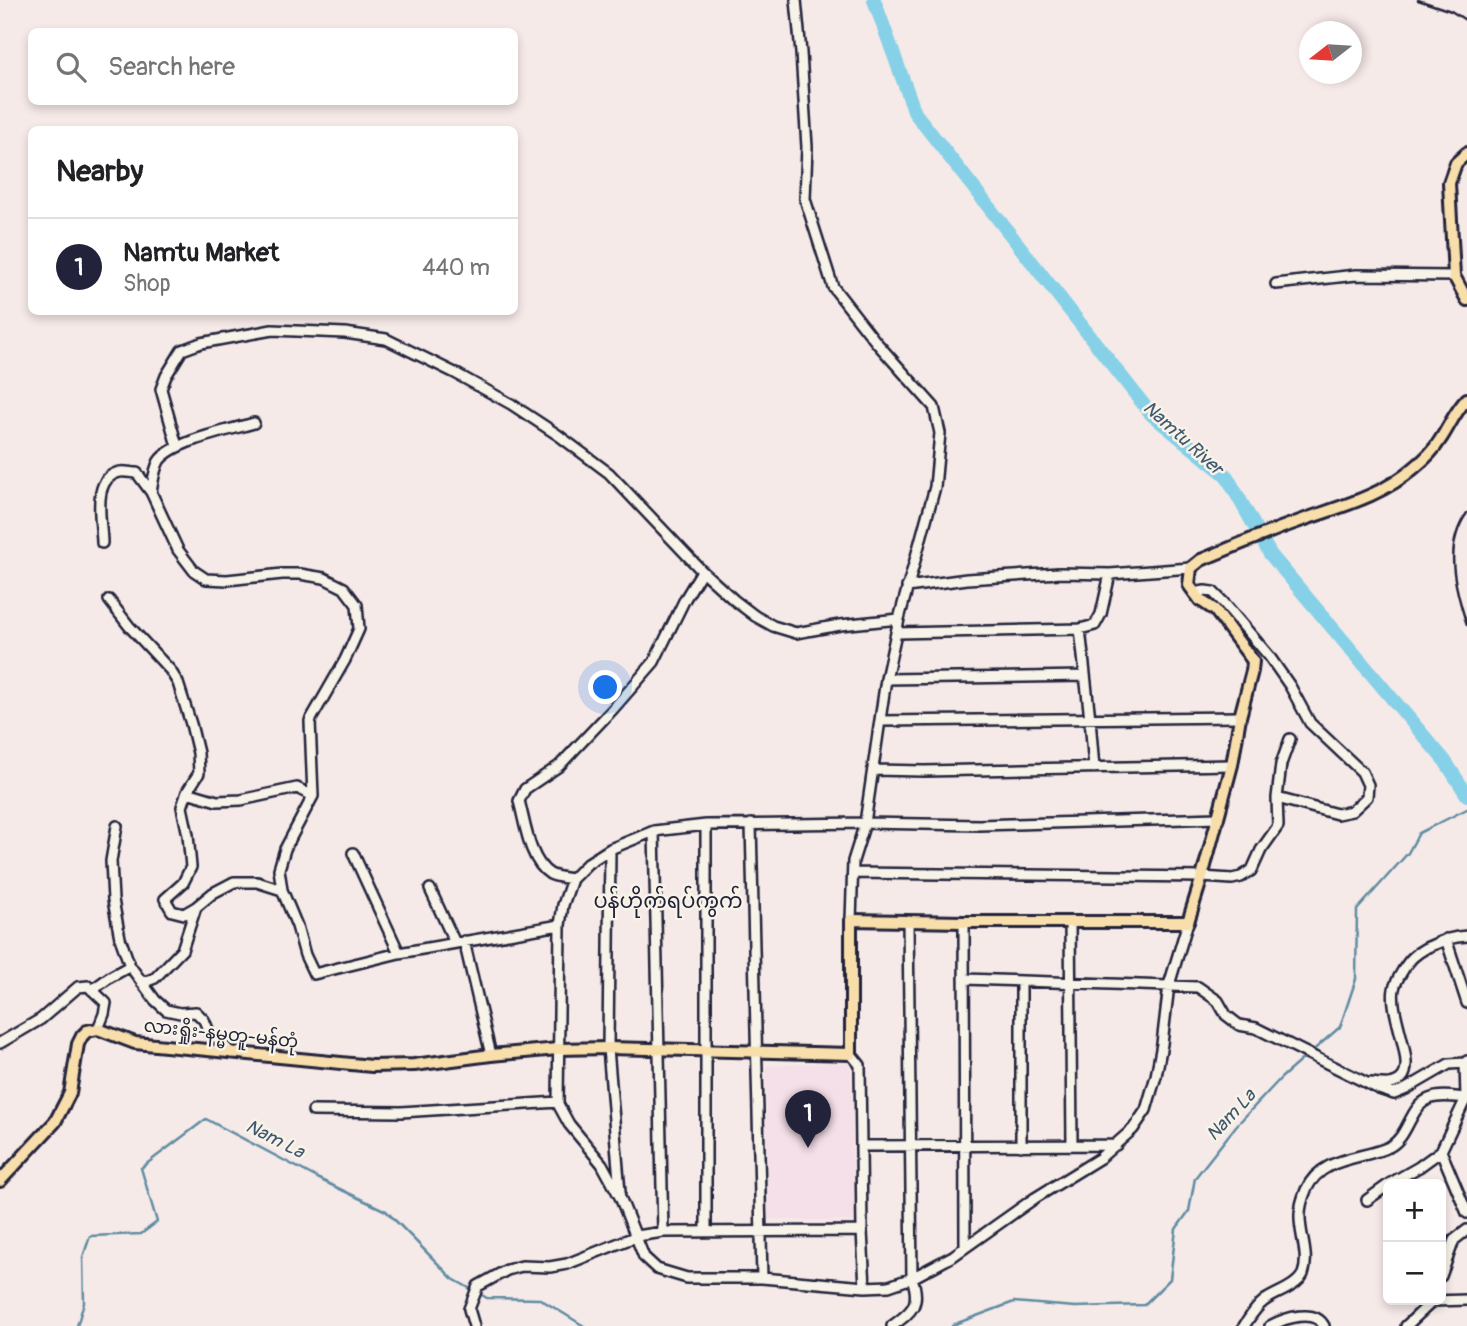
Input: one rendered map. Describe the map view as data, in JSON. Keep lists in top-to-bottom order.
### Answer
{
  "streets": {
    "main road": ["လားရှိုး-နမ္မတူ-မန်တုံ"]
  },
  "districts": ["ပန်ဟိုက်ရပ်ကွက်"],
  "water": ["Namtu River", "Nam La"],
  "north": "left",
  "page": {
    "search": "Search here",
    "heading": "Nearby",
    "list": [
      {
        "mark": "1",
        "name": "Namtu Market",
        "note": "Shop",
        "value": "440 m"
      }
    ],
    "pins": "1",
    "map_buttons": ["+", "−"]
  }
}
